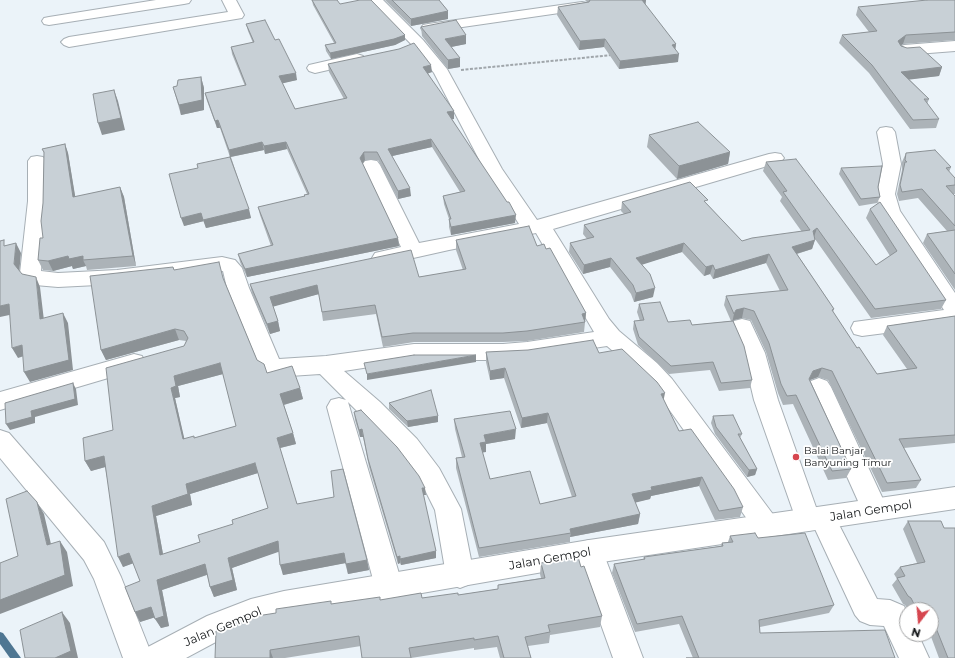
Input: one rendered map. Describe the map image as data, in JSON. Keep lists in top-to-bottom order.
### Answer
{
  "streets": {
    "street": ["Jalan Gempol"]
  },
  "places": ["Balai Banjar Banyuning Timur"],
  "north": "bottom"
}
